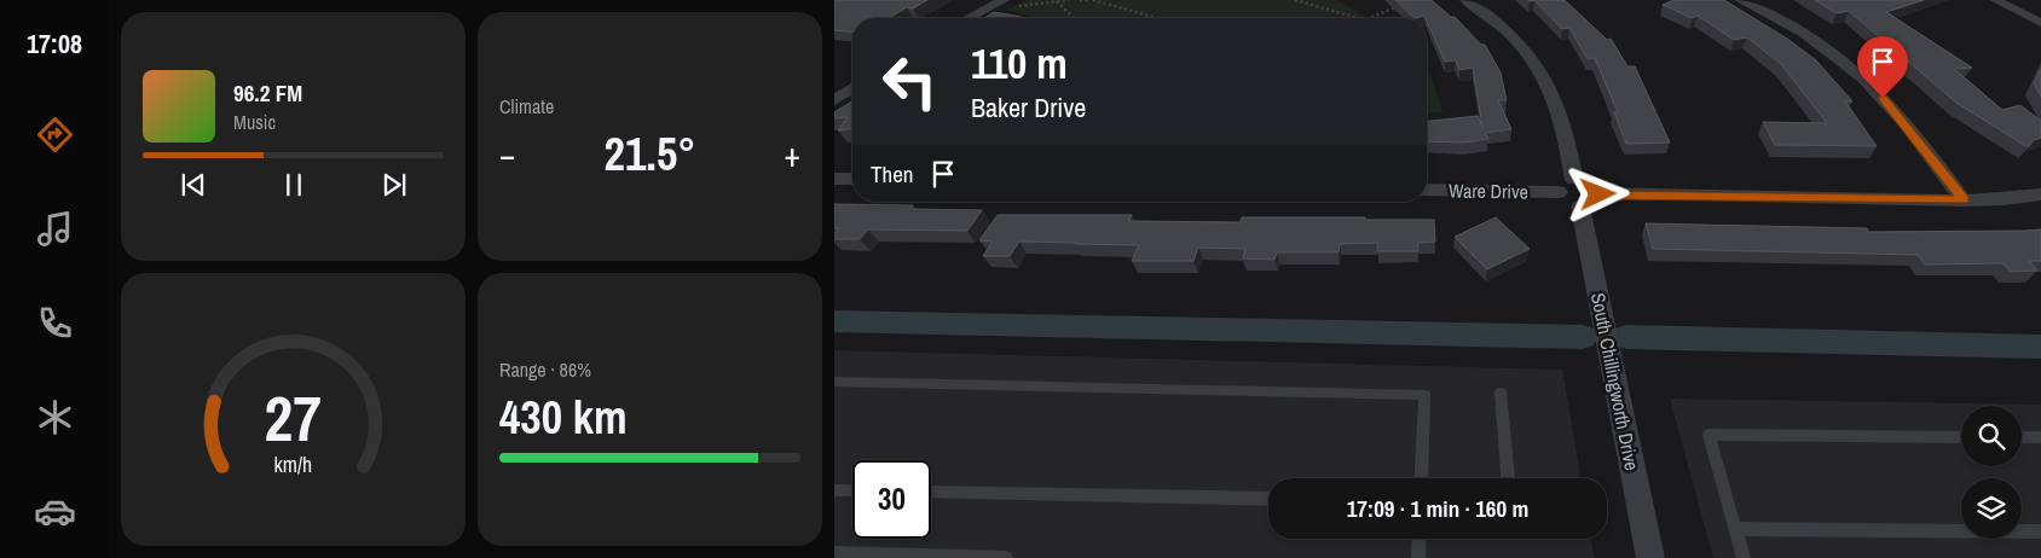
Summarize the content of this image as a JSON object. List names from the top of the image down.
{
  "streets": {
    "street": ["Ware Drive", "South Chillingworth Drive"]
  },
  "page": {
    "tabs": "17:08",
    "tile": [
      "Climate",
      ["Range · 86%", "430 km"]
    ],
    "turn": ["110 m", "Baker Drive"],
    "song": ["96.2 FM", "Music"],
    "heat": ["−", "21.5°", "+"],
    "then": "Then",
    "limit": "30",
    "trip": "17:09 · 1 min · 160 m",
    "gauge": ["27", "km/h"]
  }
}
